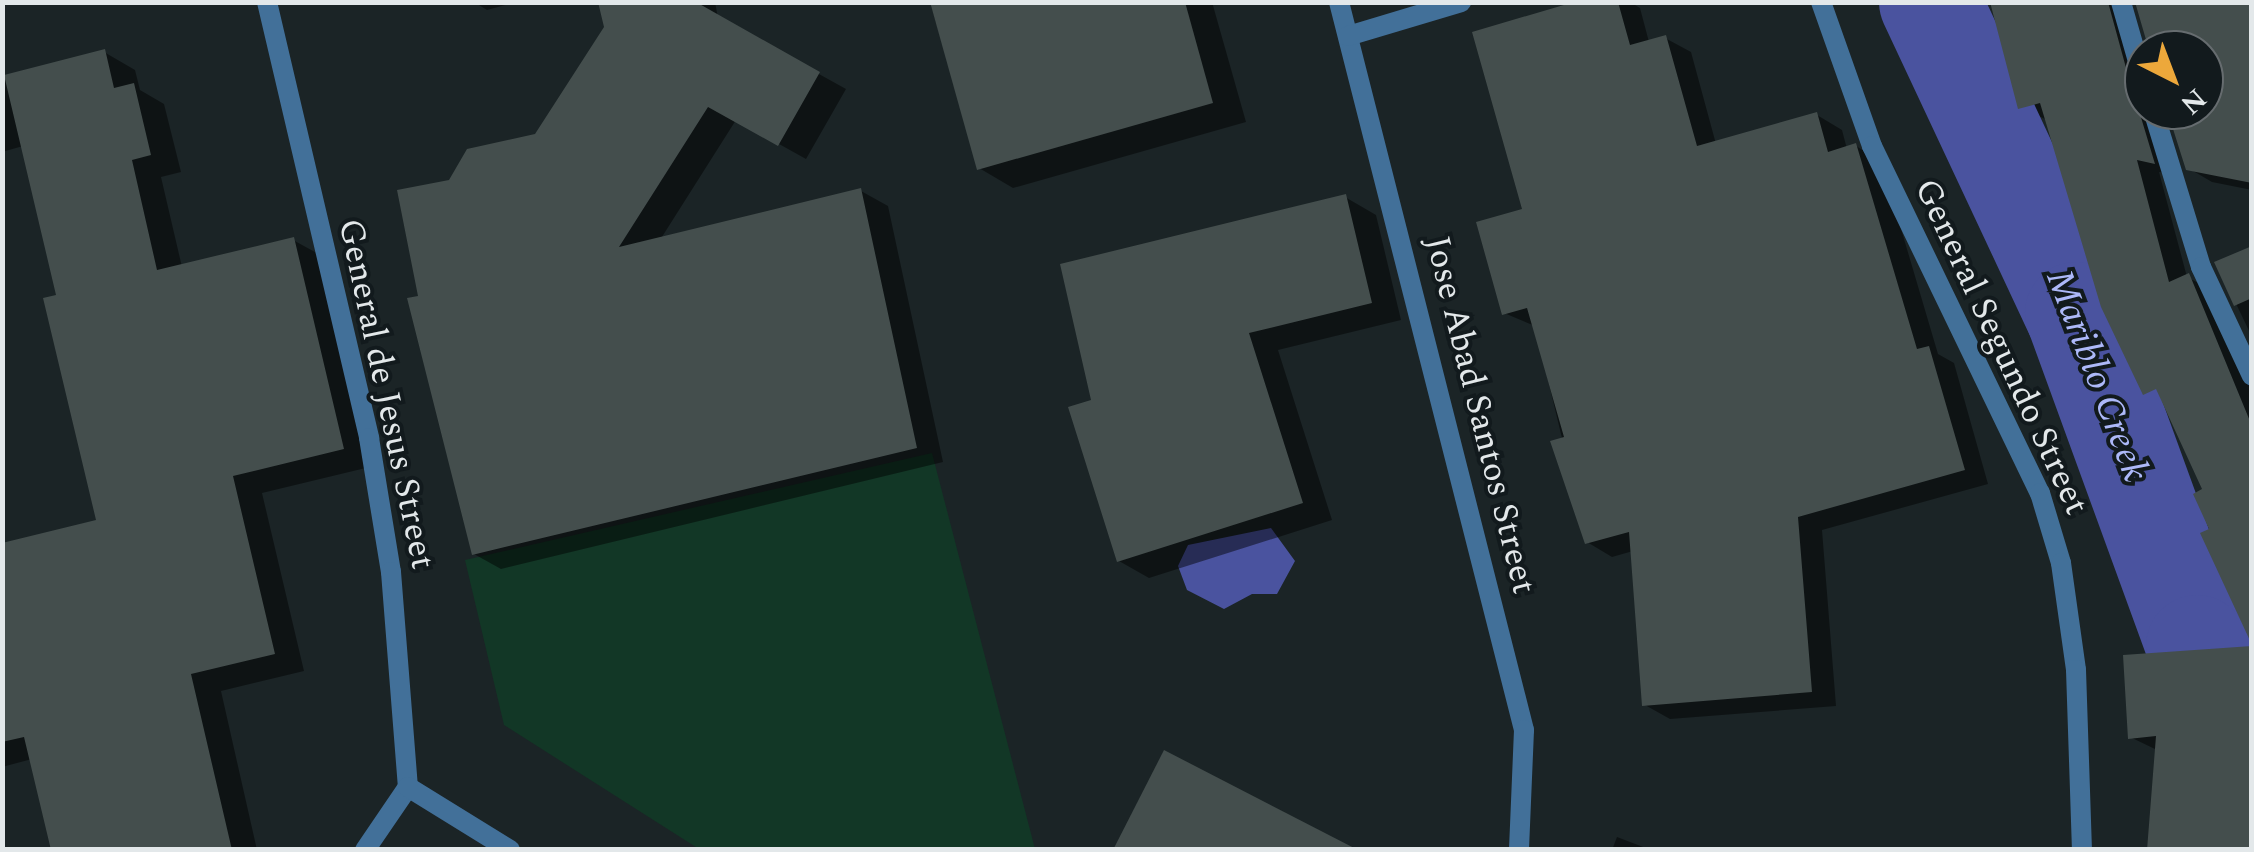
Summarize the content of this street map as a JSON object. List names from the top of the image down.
{
  "streets": {
    "street": ["General Segundo Street", "General de Jesus Street", "Jose Abad Santos Street"]
  },
  "water": ["Mariblo Creek"],
  "north": "bottom right"
}
